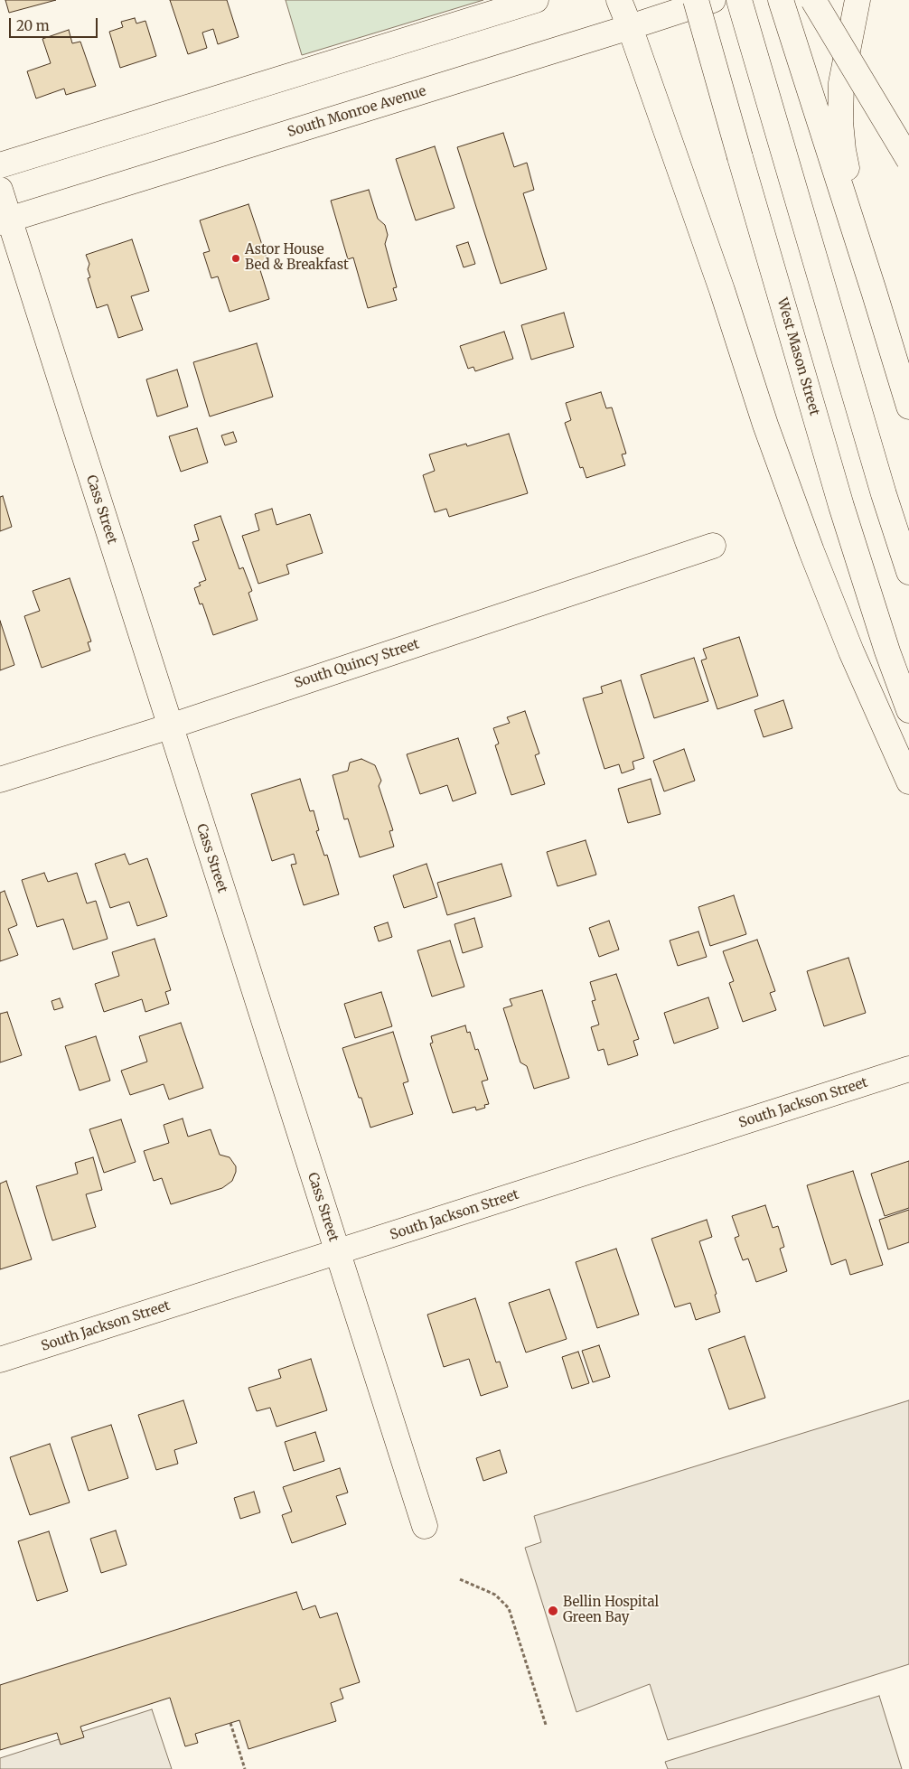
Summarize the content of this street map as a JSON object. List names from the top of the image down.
{
  "streets": {
    "main road": [
      "South Monroe Avenue",
      "West Mason Street",
      "Cass Street",
      "South Quincy Street",
      "South Jackson Street"
    ]
  },
  "crossings": [
    ["South Monroe Avenue", "Cass Street"],
    ["Cass Street", "South Quincy Street"],
    ["Cass Street", "South Jackson Street"]
  ],
  "places": ["Astor House Bed & Breakfast", "Bellin Hospital Green Bay"],
  "scale_bar": "20 m"
}
